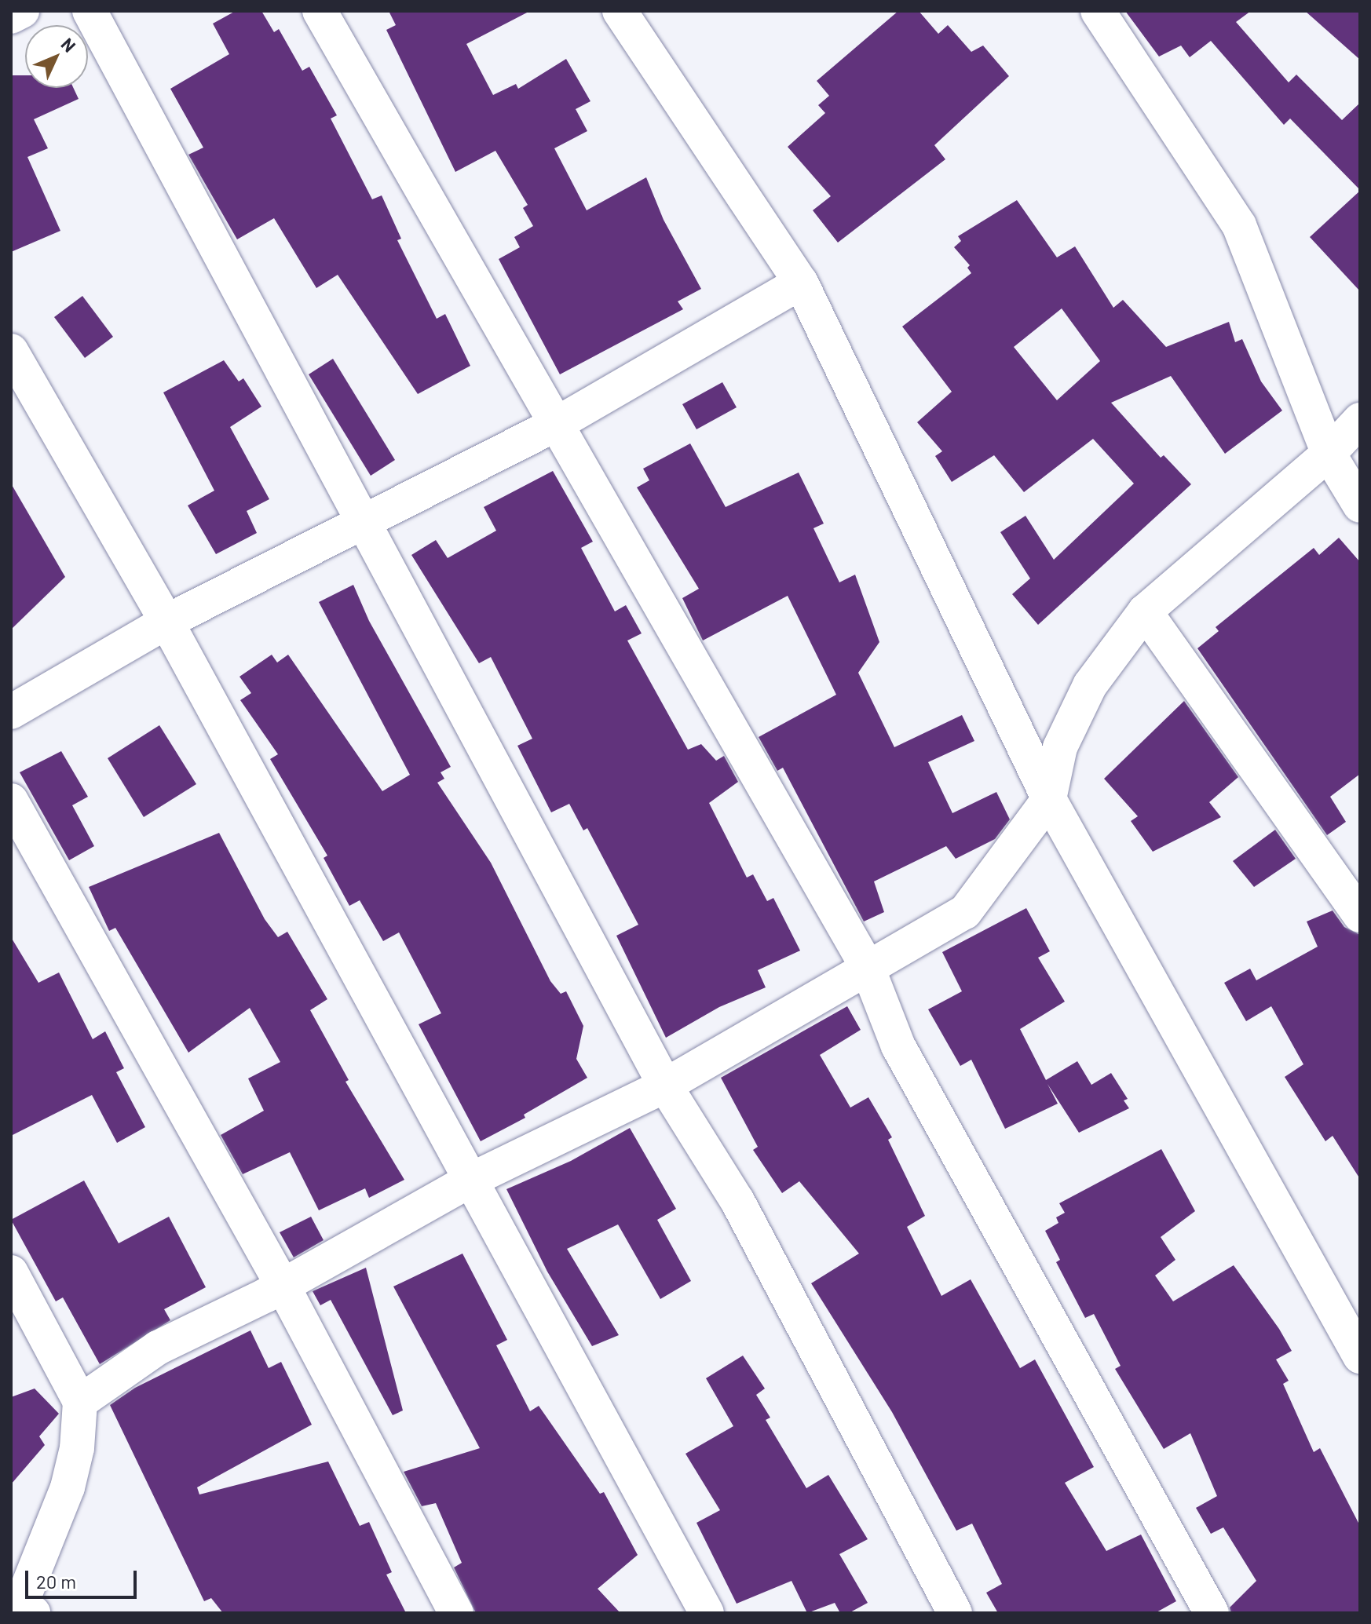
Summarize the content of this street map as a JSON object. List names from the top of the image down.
{
  "scale_bar": "20 m",
  "north": "top right"
}
